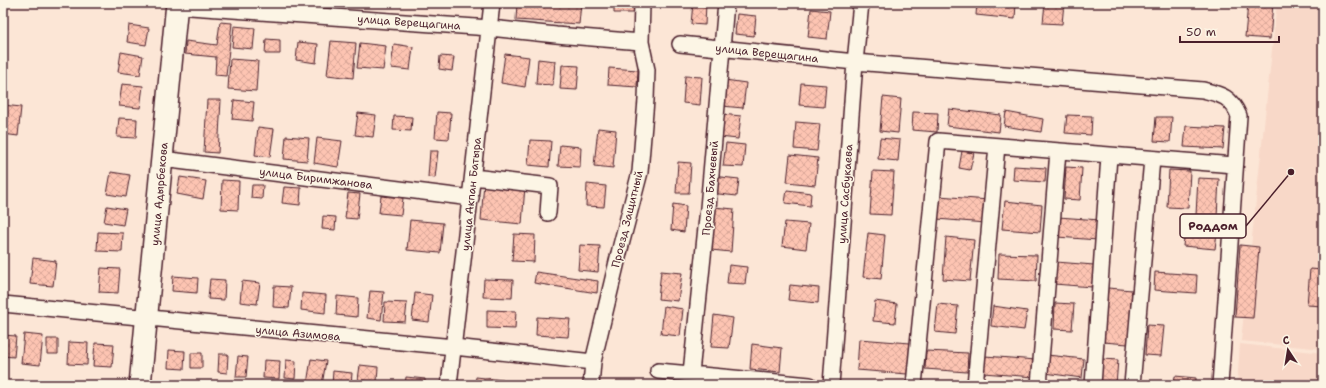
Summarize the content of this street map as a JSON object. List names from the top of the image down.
{
  "streets": {
    "main road": ["улица Адырбекова"],
    "street": [
      "улица Верещагина",
      "улица Биримжанова",
      "Проезд Бахчевый",
      "улица Акпан Батыра",
      "улица Сасбукаева",
      "Проезд Защитный",
      "улица Азимова"
    ]
  },
  "crossings": [
    ["улица Верещагина", "Проезд Бахчевый"],
    ["улица Верещагина", "улица Адырбекова"],
    ["улица Верещагина", "улица Акпан Батыра"],
    ["улица Верещагина", "улица Сасбукаева"],
    ["улица Верещагина", "Проезд Защитный"],
    ["улица Биримжанова", "улица Адырбекова"],
    ["улица Биримжанова", "улица Акпан Батыра"],
    ["улица Адырбекова", "улица Азимова"],
    ["улица Акпан Батыра", "улица Азимова"],
    ["Проезд Защитный", "улица Азимова"]
  ],
  "places": ["Роддом"],
  "scale_bar": "50 m",
  "north": "top"
}
